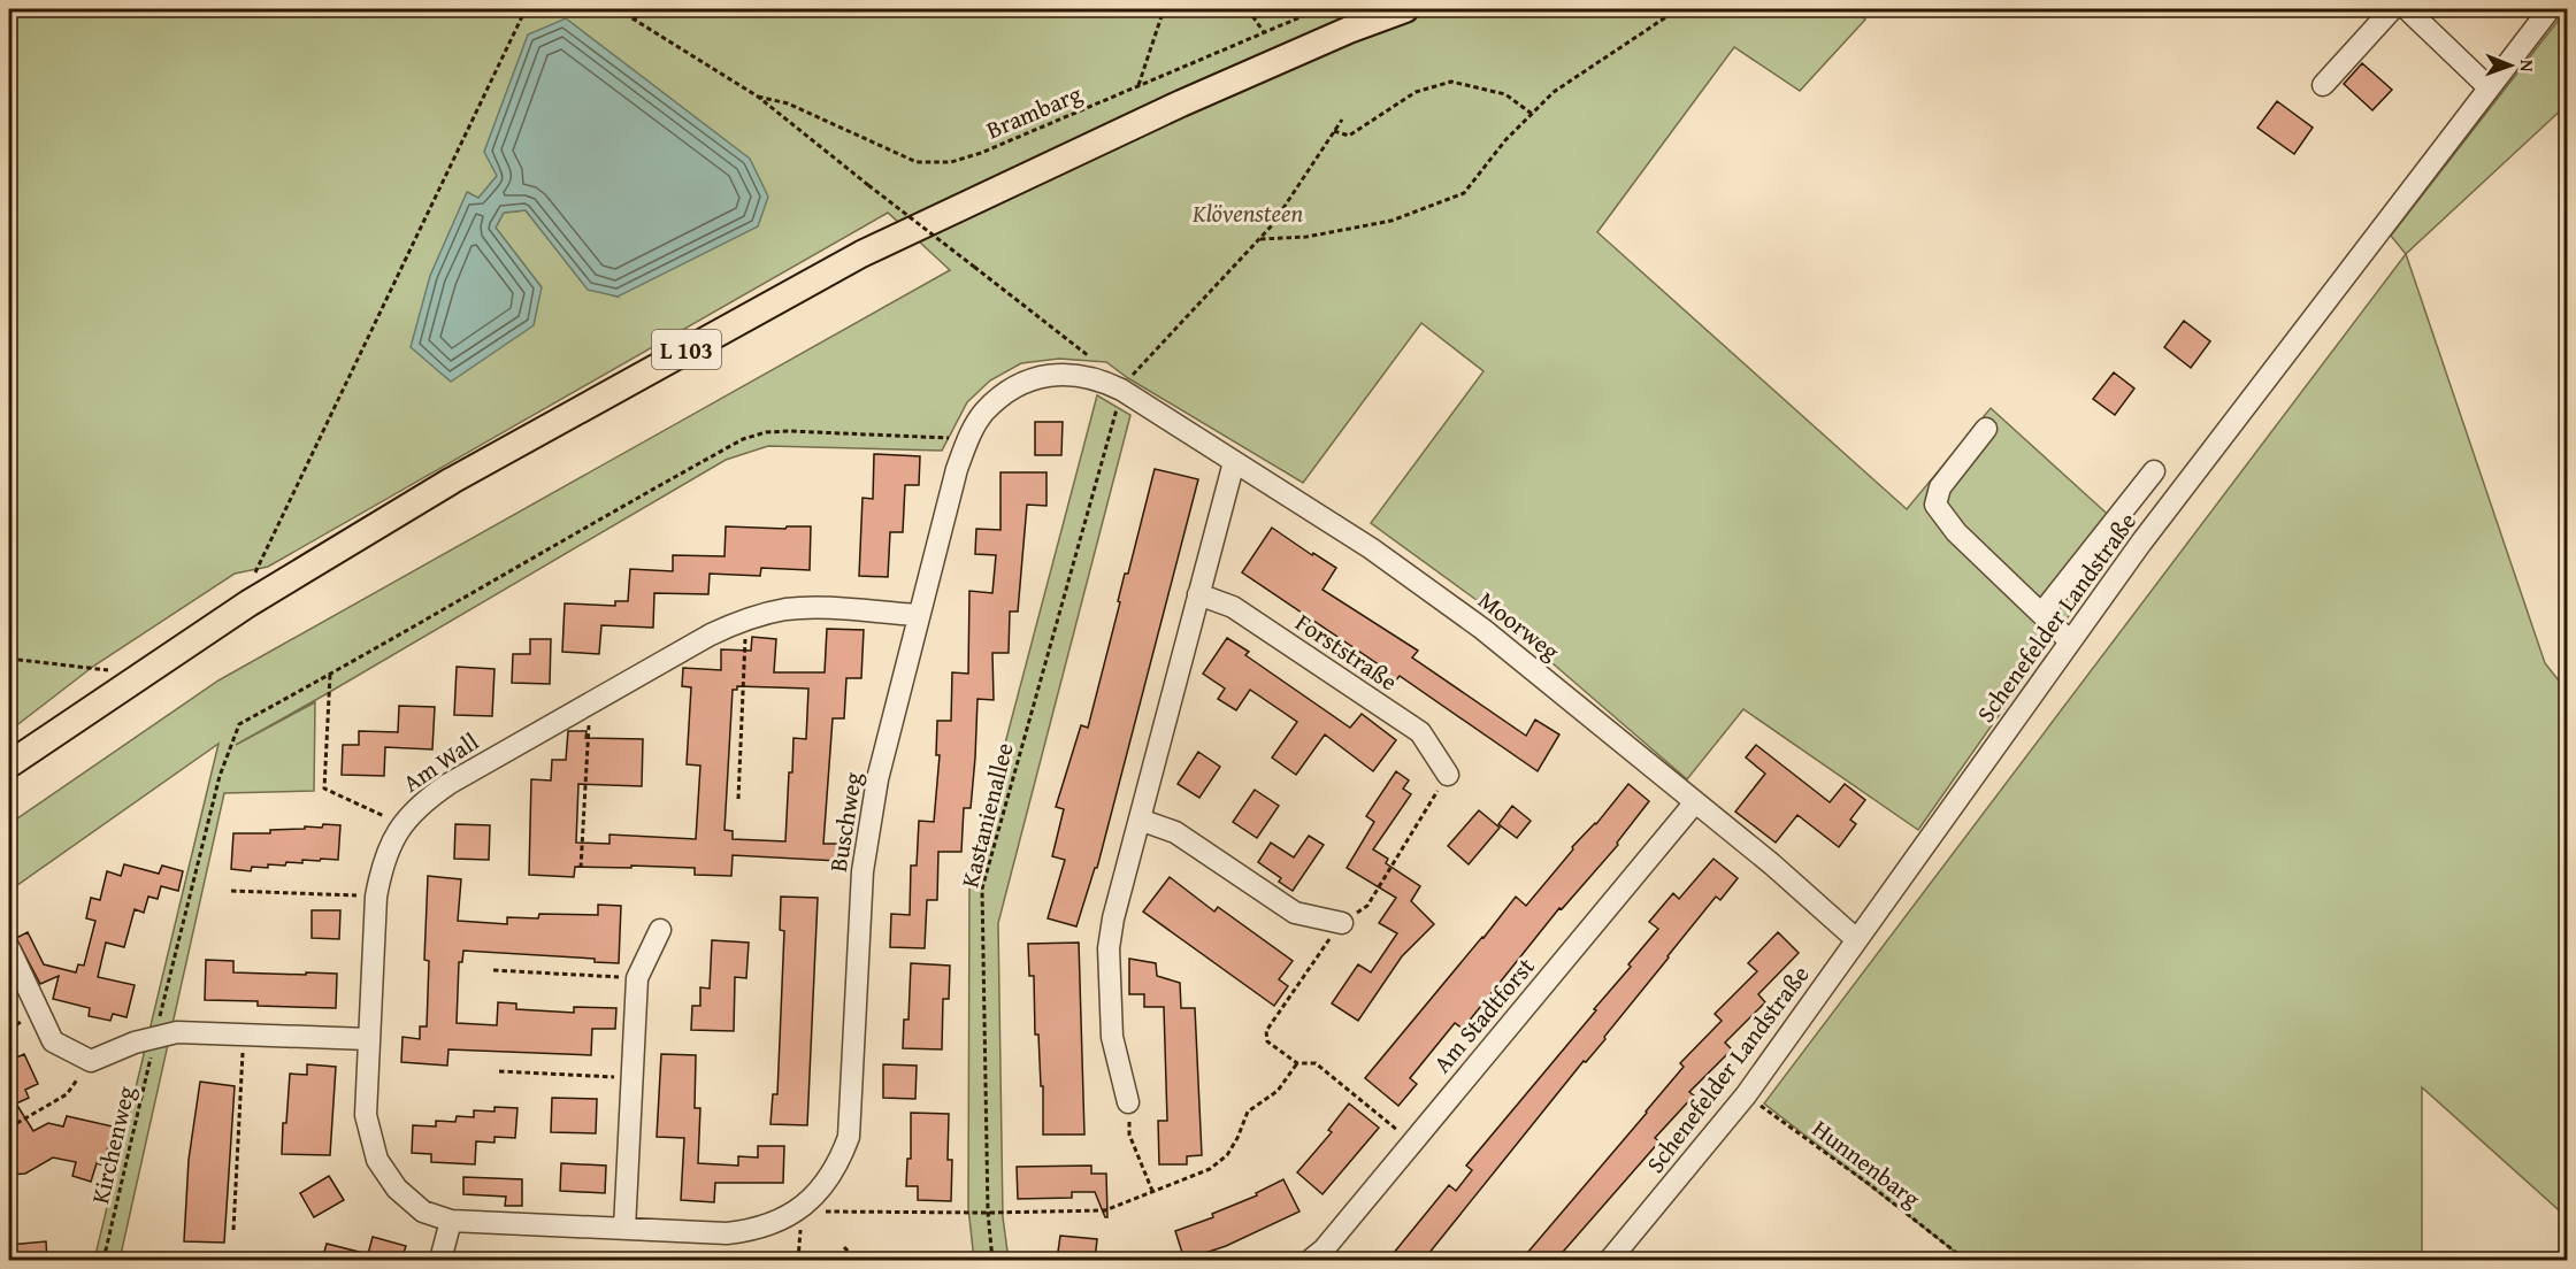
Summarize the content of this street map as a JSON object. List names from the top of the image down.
{
  "streets": {
    "main road": ["L 103"],
    "street": [
      "Schenefelder Landstraße",
      "Moorweg",
      "Forststraße",
      "Am Wall",
      "Buschweg",
      "Am Stadtforst"
    ],
    "path": [
      "Brambarg",
      "Kastanienallee",
      "Kirchenweg",
      "Hunnenbarg"
    ]
  },
  "crossings": [
    ["Schenefelder Landstraße", "Moorweg"],
    ["Schenefelder Landstraße", "Hunnenbarg"],
    ["Moorweg", "Kastanienallee"],
    ["Moorweg", "Buschweg"],
    ["Moorweg", "Am Stadtforst"],
    ["Am Wall", "Buschweg"],
    ["Kastanienallee", "Buschweg"],
    ["Buschweg", "Kirchenweg"]
  ],
  "parks": ["Klövensteen"],
  "north": "right"
}
